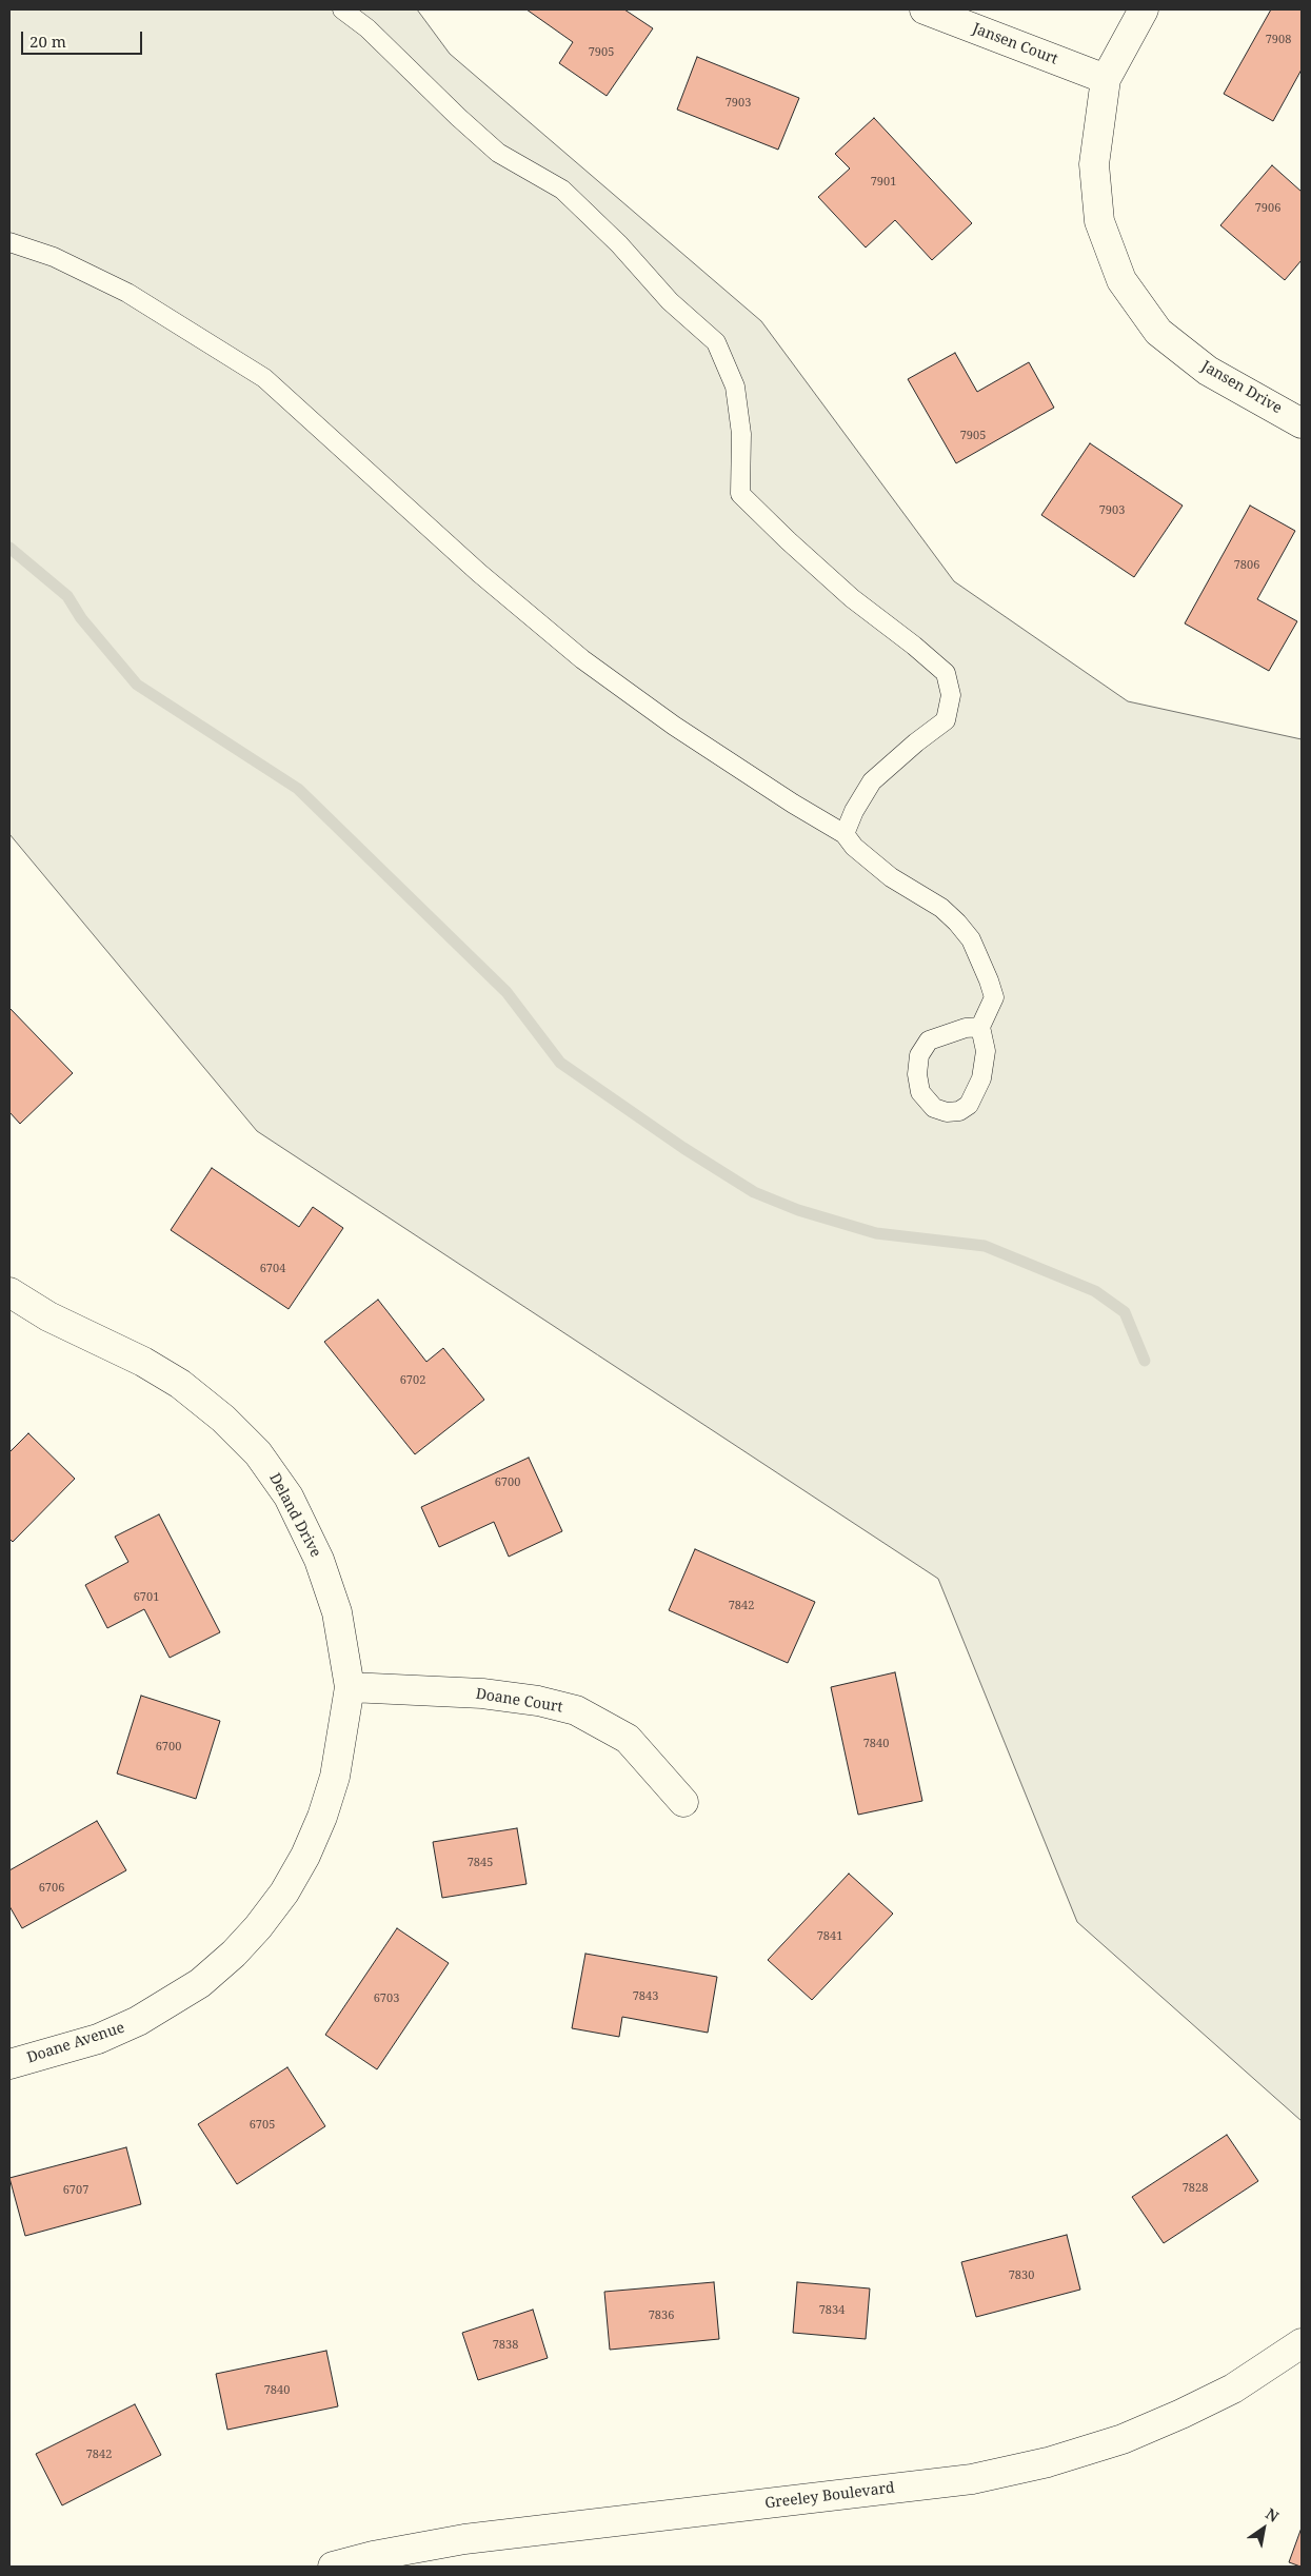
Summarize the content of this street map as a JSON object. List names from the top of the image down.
{
  "streets": {
    "street": [
      "Jansen Court",
      "Jansen Drive",
      "Deland Drive",
      "Doane Court",
      "Doane Avenue",
      "Greeley Boulevard"
    ]
  },
  "crossings": [
    ["Jansen Court", "Jansen Drive"],
    ["Deland Drive", "Doane Court"],
    ["Deland Drive", "Doane Avenue"],
    ["Doane Court", "Doane Avenue"]
  ],
  "house_numbers": [
    "7908",
    "7905",
    "7903",
    "7901",
    "7906",
    "7905",
    "7903",
    "7806",
    "6704",
    "6702",
    "6700",
    "6701",
    "7842",
    "7840",
    "6700",
    "7845",
    "6706",
    "7841",
    "7843",
    "6703",
    "6705",
    "7828",
    "6707",
    "7830",
    "7834",
    "7836",
    "7838",
    "7840",
    "7842"
  ],
  "scale_bar": "20 m",
  "north": "top right"
}
